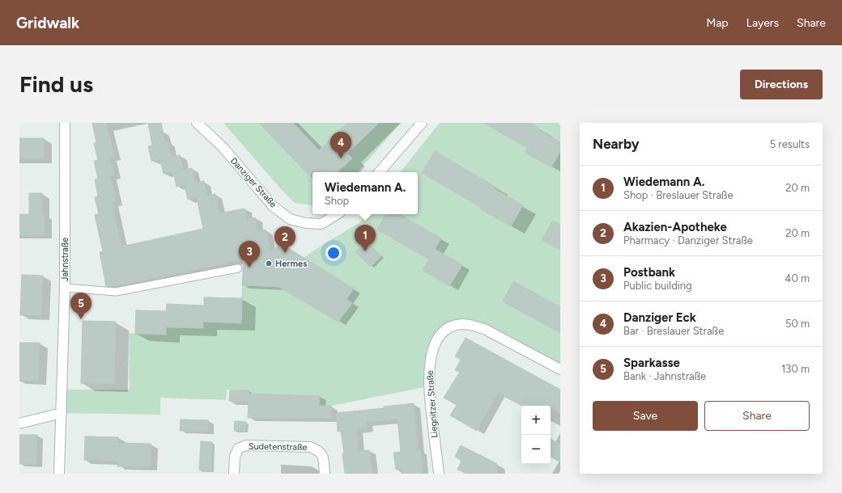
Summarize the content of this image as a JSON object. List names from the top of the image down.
{
  "streets": {
    "street": [
      "Danziger Straße",
      "Jahnstraße",
      "Liegnitzer Straße",
      "Sudetenstraße"
    ]
  },
  "places": ["Hermes"],
  "page": {
    "header": "Gridwalk",
    "nav": ["Map", "Layers", "Share"],
    "buttons": [
      "Directions",
      ["Save", "Share"]
    ],
    "title": "Find us",
    "heading": ["Nearby", "5 results"],
    "pins": [
      "4",
      "1",
      "2",
      "3",
      "5"
    ],
    "list": [
      {
        "mark": "1",
        "name": "Wiedemann A.",
        "note": "Shop · Breslauer Straße",
        "value": "20 m"
      },
      {
        "mark": "2",
        "name": "Akazien-Apotheke",
        "note": "Pharmacy · Danziger Straße",
        "value": "20 m"
      },
      {
        "mark": "3",
        "name": "Postbank",
        "note": "Public building",
        "value": "40 m"
      },
      {
        "mark": "4",
        "name": "Danziger Eck",
        "note": "Bar · Breslauer Straße",
        "value": "50 m"
      },
      {
        "mark": "5",
        "name": "Sparkasse",
        "note": "Bank · Jahnstraße",
        "value": "130 m"
      }
    ],
    "popup": ["Wiedemann A.", "Shop"],
    "map_buttons": ["+", "−"]
  }
}
